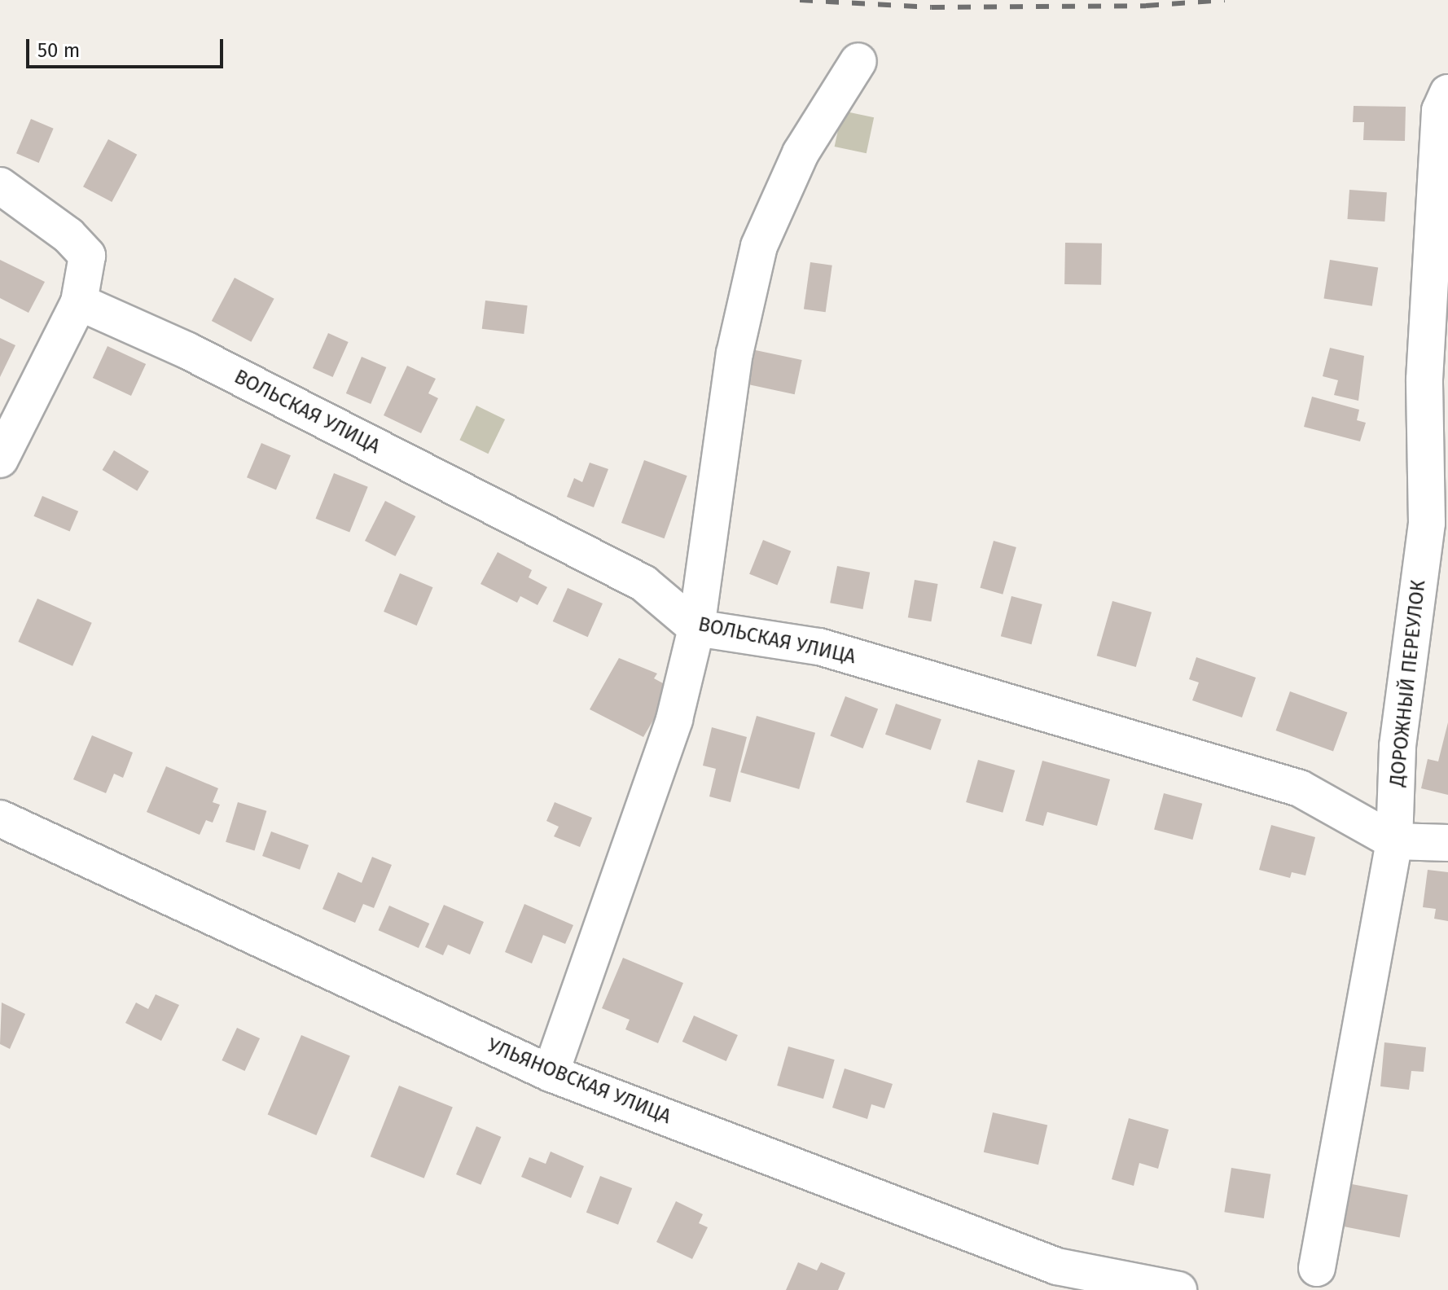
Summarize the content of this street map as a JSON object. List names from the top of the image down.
{
  "streets": {
    "street": ["ВОЛЬСКАЯ УЛИЦА", "ДОРОЖНЫЙ ПЕРЕУЛОК", "УЛЬЯНОВСКАЯ УЛИЦА"]
  },
  "crossings": [
    ["ВОЛЬСКАЯ УЛИЦА", "ДОРОЖНЫЙ ПЕРЕУЛОК"]
  ],
  "scale_bar": "50 m"
}
